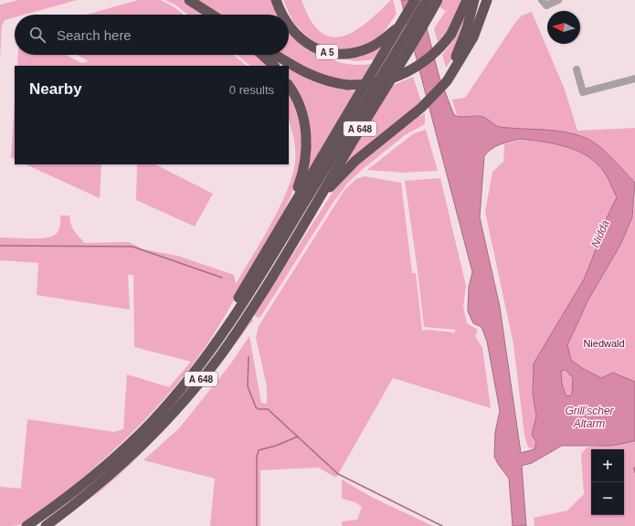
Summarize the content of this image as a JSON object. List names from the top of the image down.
{
  "streets": {
    "highway": ["A 5", "A 648"]
  },
  "crossings": [
    ["A 5", "A 648"]
  ],
  "water": ["Nidda", "Grill’scher Altarm"],
  "parks": ["Niedwald"],
  "north": "left",
  "page": {
    "search": "Search here",
    "heading": ["Nearby", "0 results"],
    "map_buttons": ["+", "−"]
  }
}
